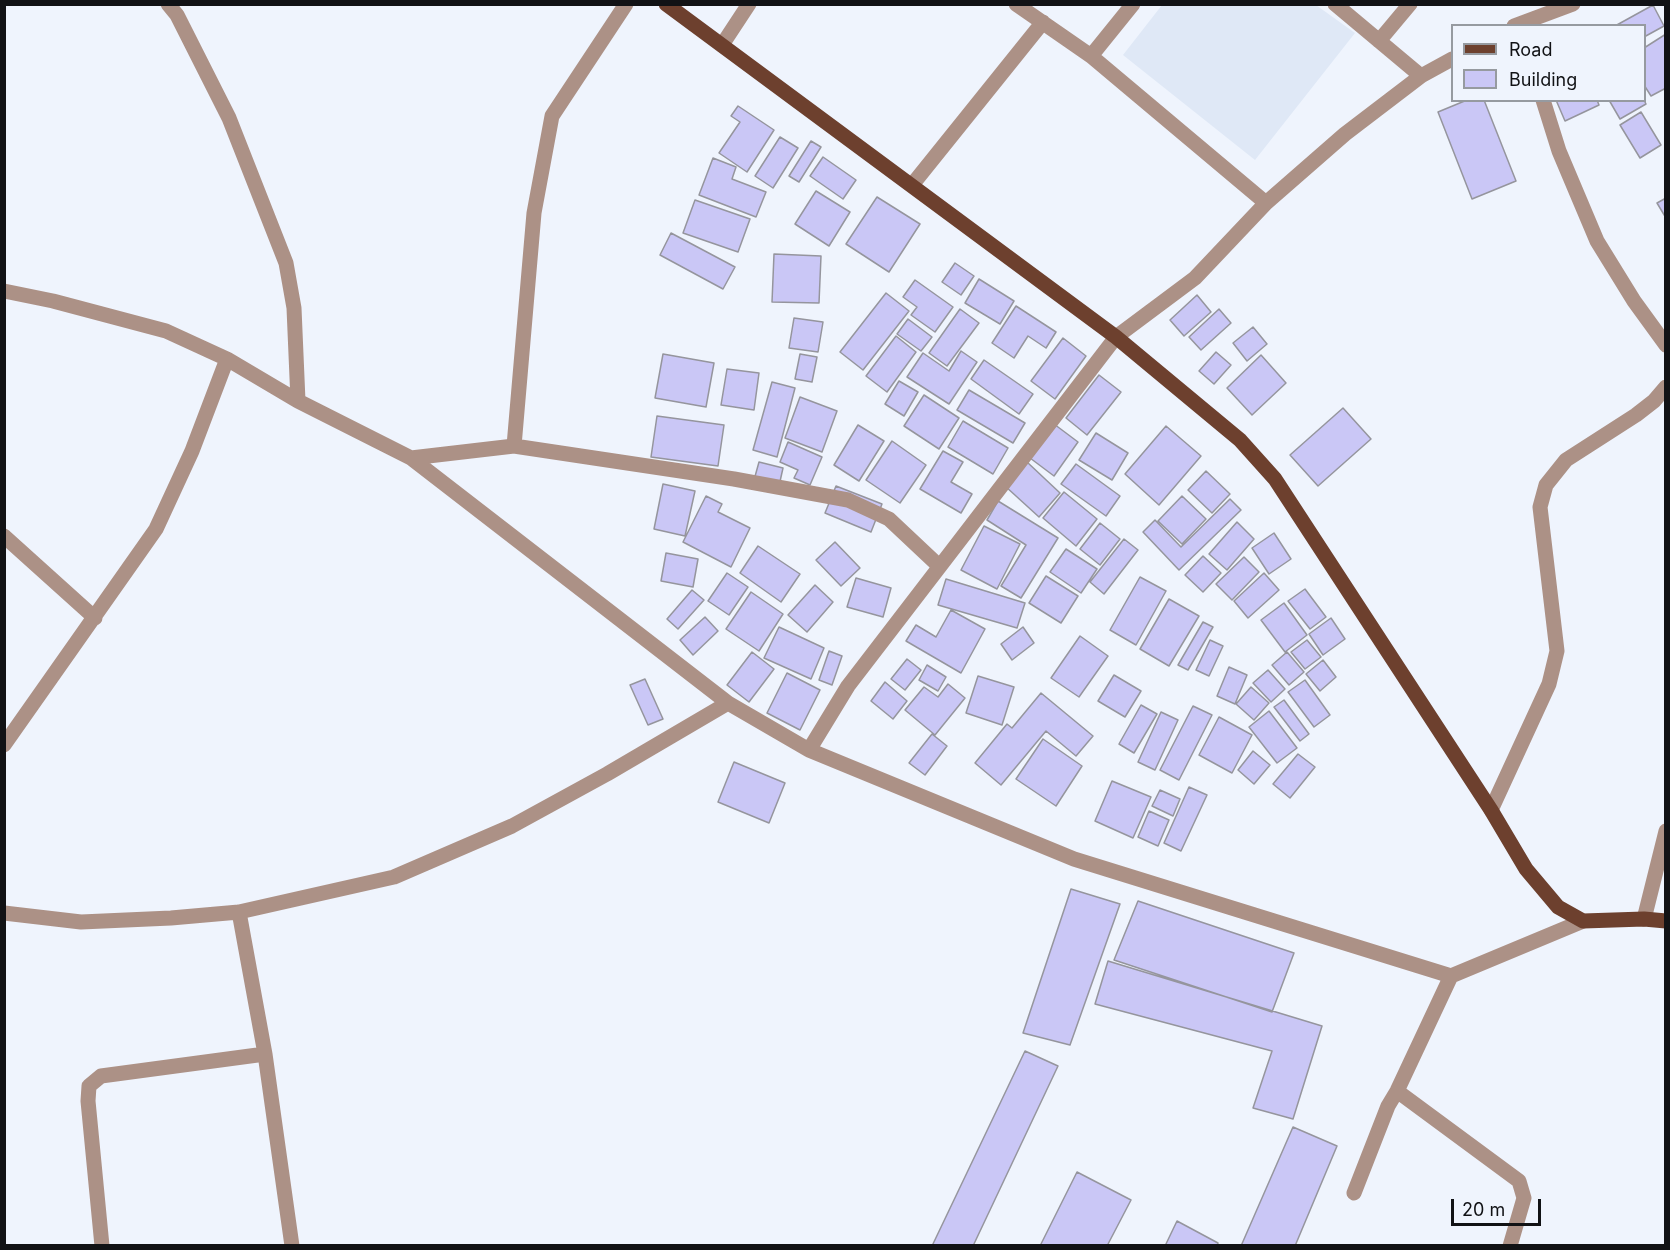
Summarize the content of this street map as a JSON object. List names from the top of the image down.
{
  "legend": ["Road", "Building"],
  "scale_bar": "20 m"
}
